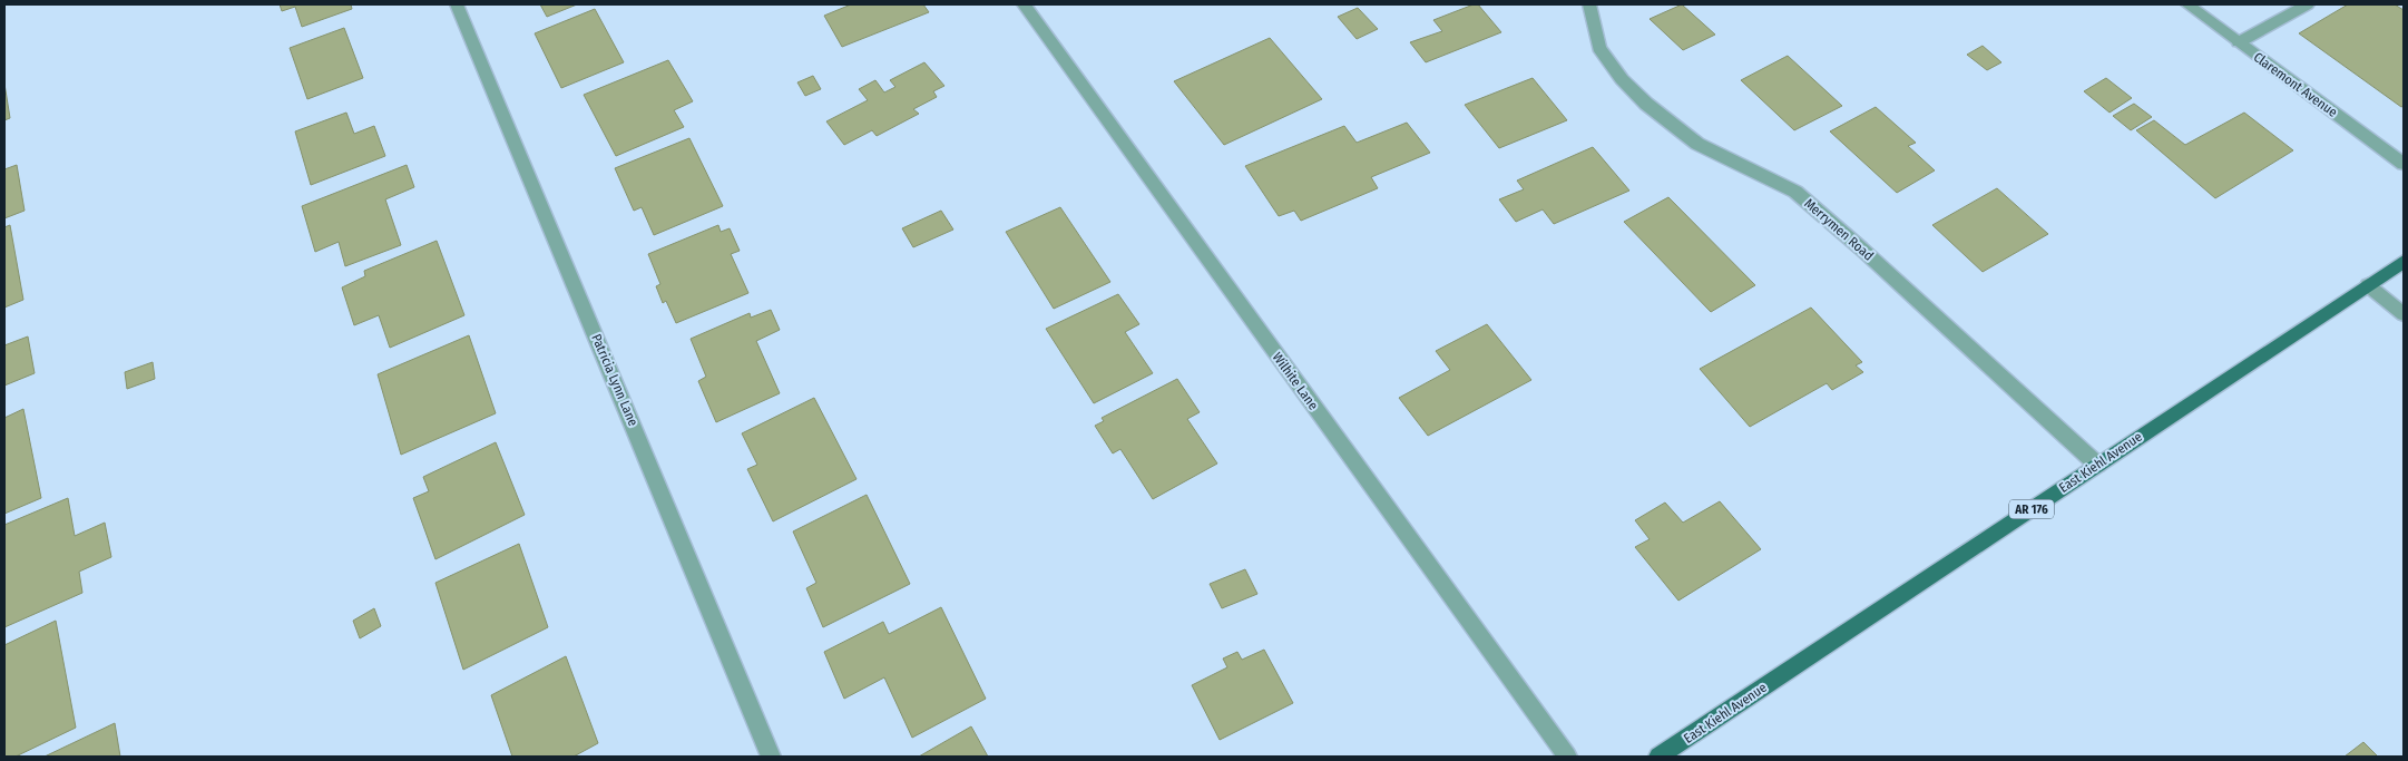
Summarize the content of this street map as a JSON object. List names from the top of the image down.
{
  "streets": {
    "main road": ["East Kiehl Avenue", "AR 176"],
    "street": [
      "Claremont Avenue",
      "Merrymen Road",
      "Patricia Lynn Lane",
      "Wilhite Lane"
    ]
  },
  "crossings": [
    ["Merrymen Road", "East Kiehl Avenue"]
  ]
}
